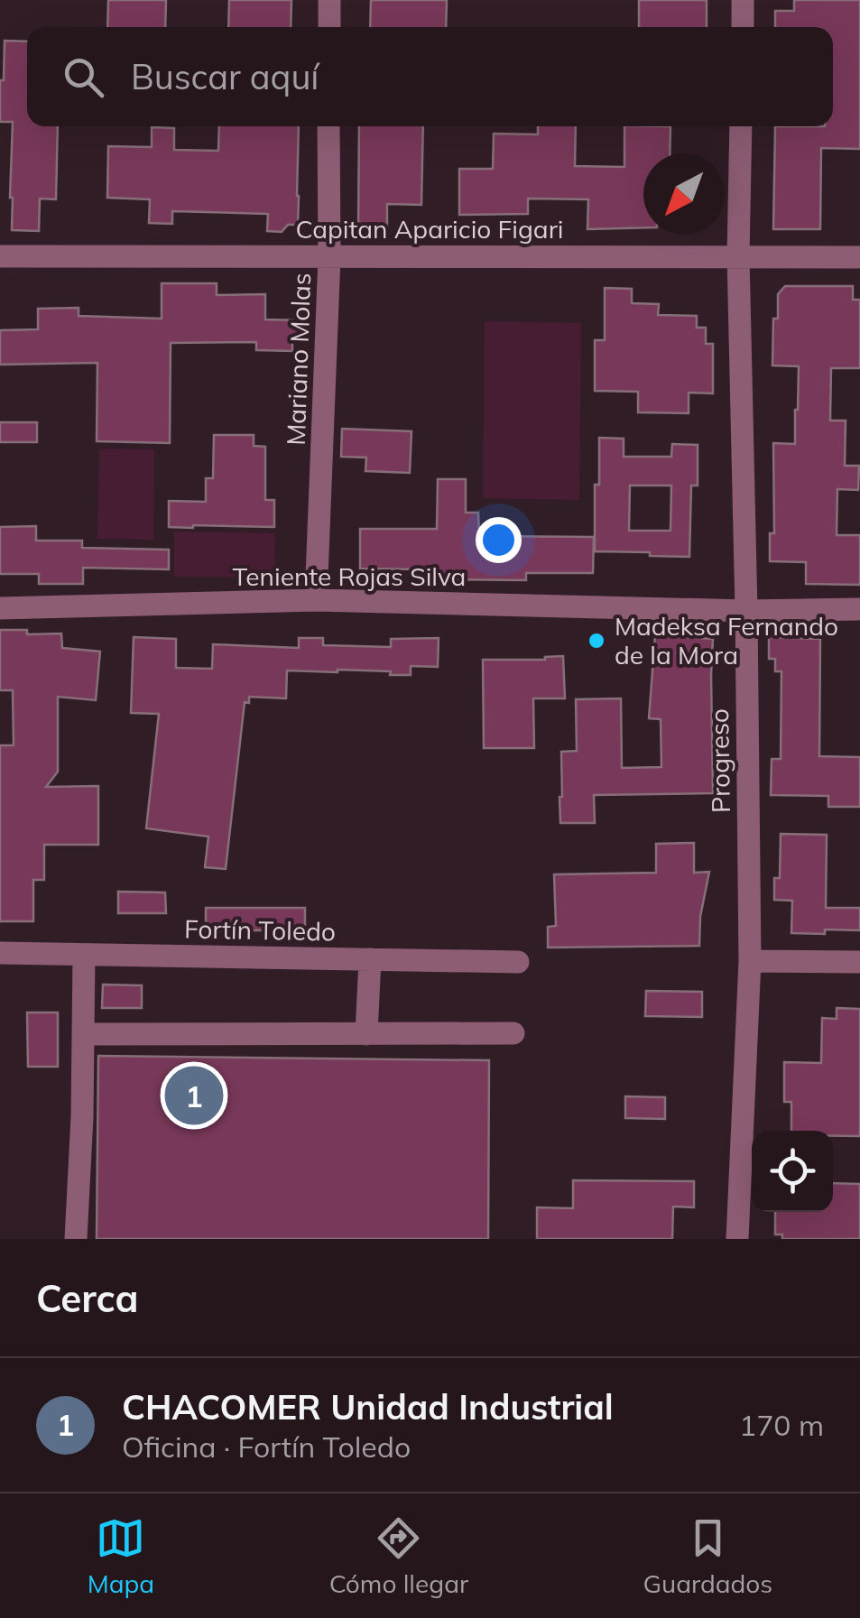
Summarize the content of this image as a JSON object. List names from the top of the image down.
{
  "streets": {
    "street": [
      "Capitan Aparicio Figari",
      "Mariano Molas",
      "Teniente Rojas Silva",
      "Progreso",
      "Fortín Toledo"
    ]
  },
  "crossings": [
    ["Capitan Aparicio Figari", "Mariano Molas"],
    ["Capitan Aparicio Figari", "Progreso"],
    ["Mariano Molas", "Teniente Rojas Silva"],
    ["Teniente Rojas Silva", "Progreso"]
  ],
  "places": ["Madeksa Fernando de la Mora"],
  "north": "bottom left",
  "page": {
    "search": "Buscar aquí",
    "pins": "1",
    "heading": "Cerca",
    "list": [
      {
        "mark": "1",
        "name": "CHACOMER Unidad Industrial",
        "note": "Oficina · Fortín Toledo",
        "value": "170 m"
      }
    ],
    "nav": ["Mapa", "Cómo llegar", "Guardados"]
  }
}
